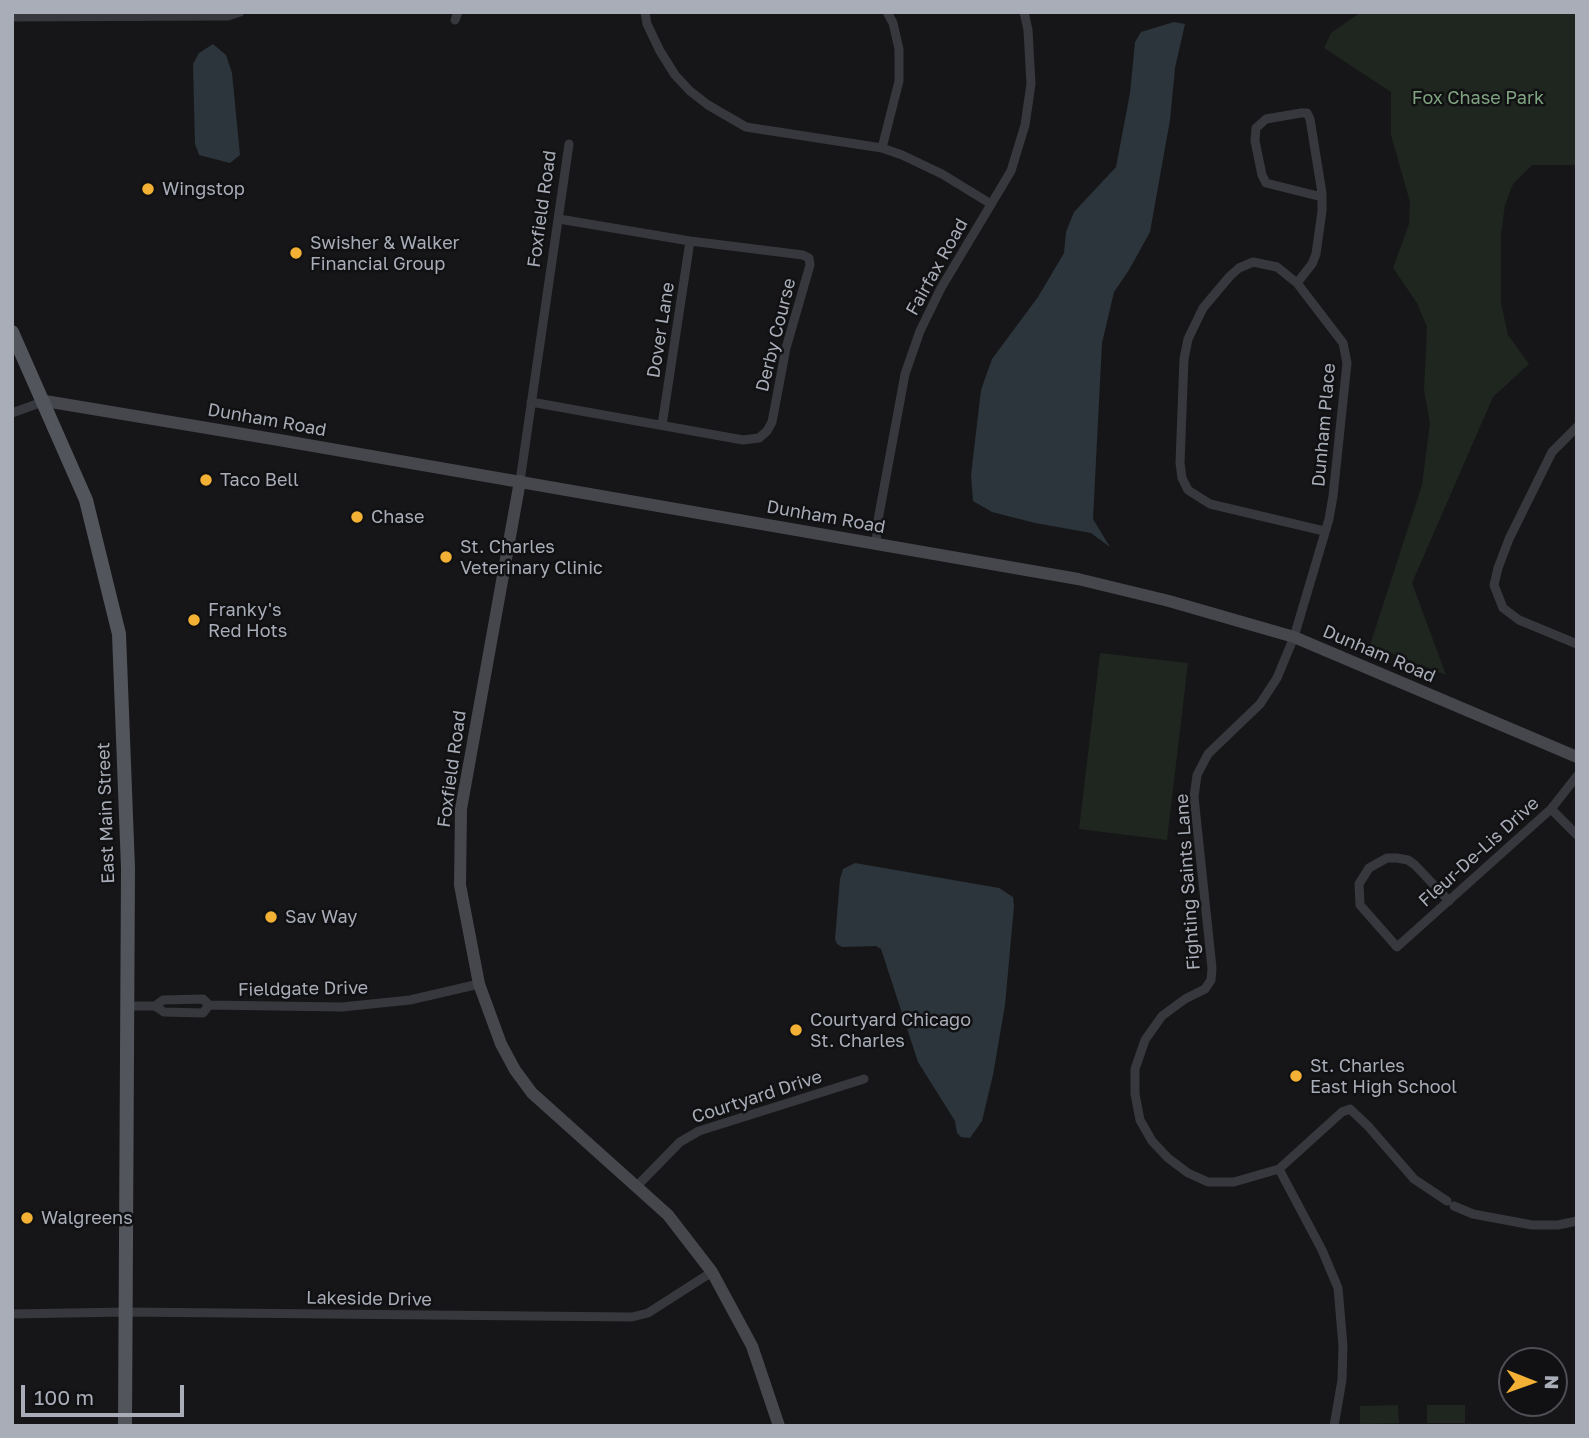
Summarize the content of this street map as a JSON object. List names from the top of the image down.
{
  "streets": {
    "main road": ["East Main Street"],
    "street": [
      "Foxfield Road",
      "Fairfax Road",
      "Dover Lane",
      "Derby Course",
      "Dunham Road",
      "Dunham Place",
      "Fleur-De-Lis Drive",
      "Fighting Saints Lane",
      "Fieldgate Drive",
      "Courtyard Drive",
      "Lakeside Drive"
    ]
  },
  "crossings": [
    ["Foxfield Road", "Derby Course"],
    ["Foxfield Road", "Dunham Road"],
    ["Foxfield Road", "Fieldgate Drive"],
    ["Foxfield Road", "Courtyard Drive"],
    ["Foxfield Road", "Lakeside Drive"],
    ["Fairfax Road", "Dunham Road"],
    ["Dover Lane", "Derby Course"],
    ["Dunham Road", "Dunham Place"],
    ["Dunham Road", "East Main Street"],
    ["Dunham Road", "Fighting Saints Lane"],
    ["Dunham Place", "Fighting Saints Lane"],
    ["East Main Street", "Fieldgate Drive"],
    ["East Main Street", "Lakeside Drive"]
  ],
  "parks": ["Fox Chase Park"],
  "places": [
    "Wingstop",
    "Swisher & Walker Financial Group",
    "Taco Bell",
    "Chase",
    "St. Charles Veterinary Clinic",
    "Franky's Red Hots",
    "Sav Way",
    "Courtyard Chicago St. Charles",
    "St. Charles East High School",
    "Walgreens"
  ],
  "scale_bar": "100 m",
  "north": "right"
}
